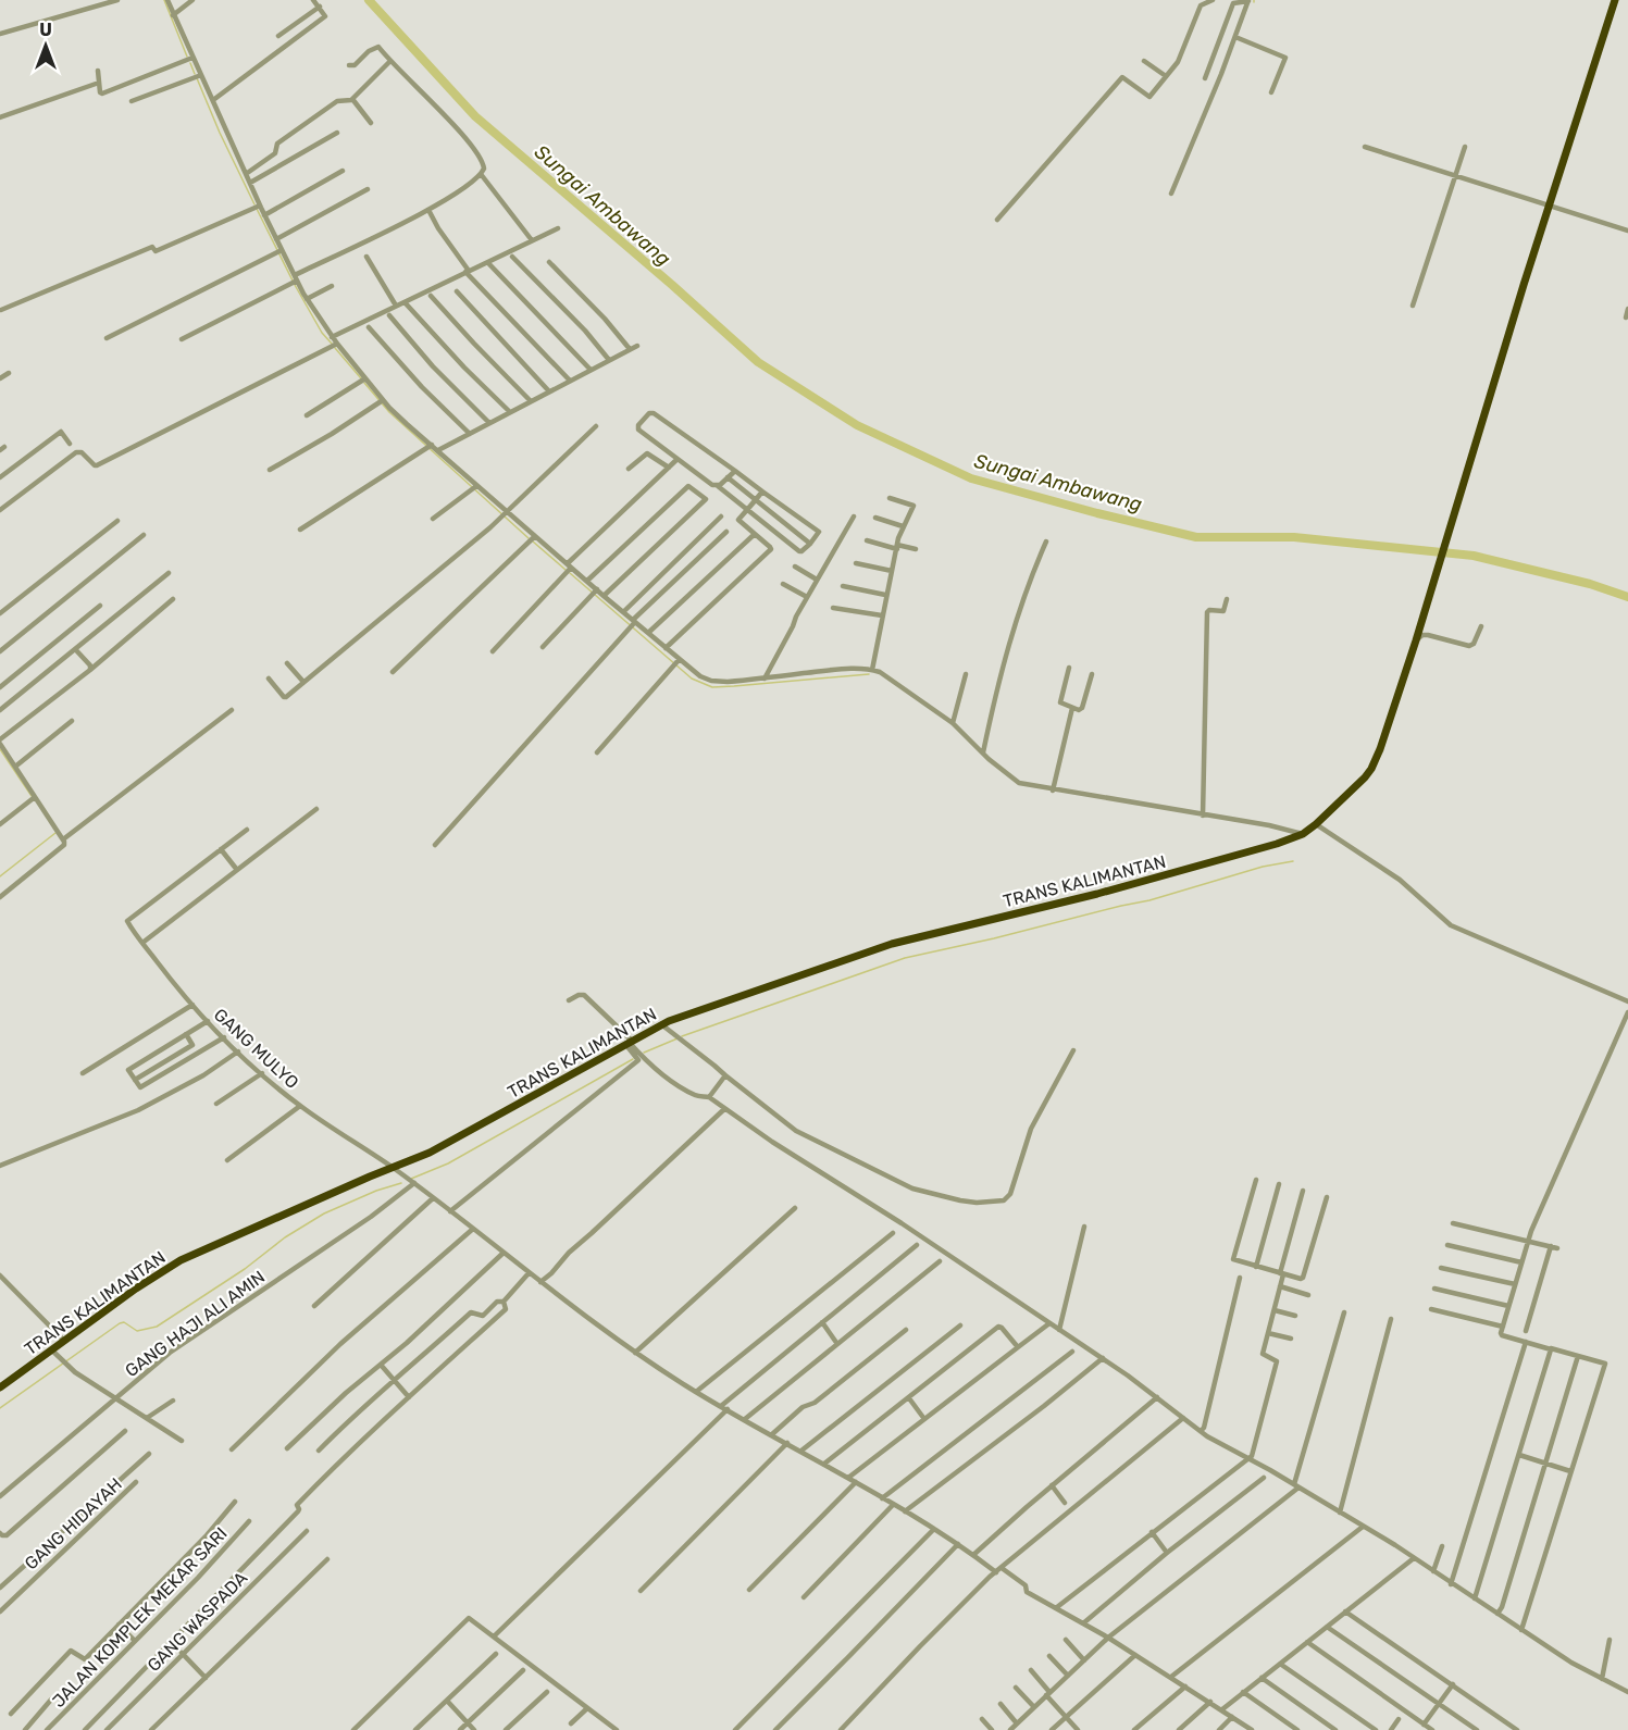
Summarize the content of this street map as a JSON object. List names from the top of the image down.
{
  "streets": {
    "highway": ["TRANS KALIMANTAN"],
    "street": [
      "GANG MULYO",
      "GANG HAJI ALI AMIN",
      "GANG HIDAYAH",
      "JALAN KOMPLEK MEKAR SARI",
      "GANG WASPADA"
    ]
  },
  "crossings": [
    ["TRANS KALIMANTAN", "GANG MULYO"],
    ["GANG MULYO", "GANG HAJI ALI AMIN"]
  ],
  "water": ["Sungai Ambawang"],
  "north": "top"
}
